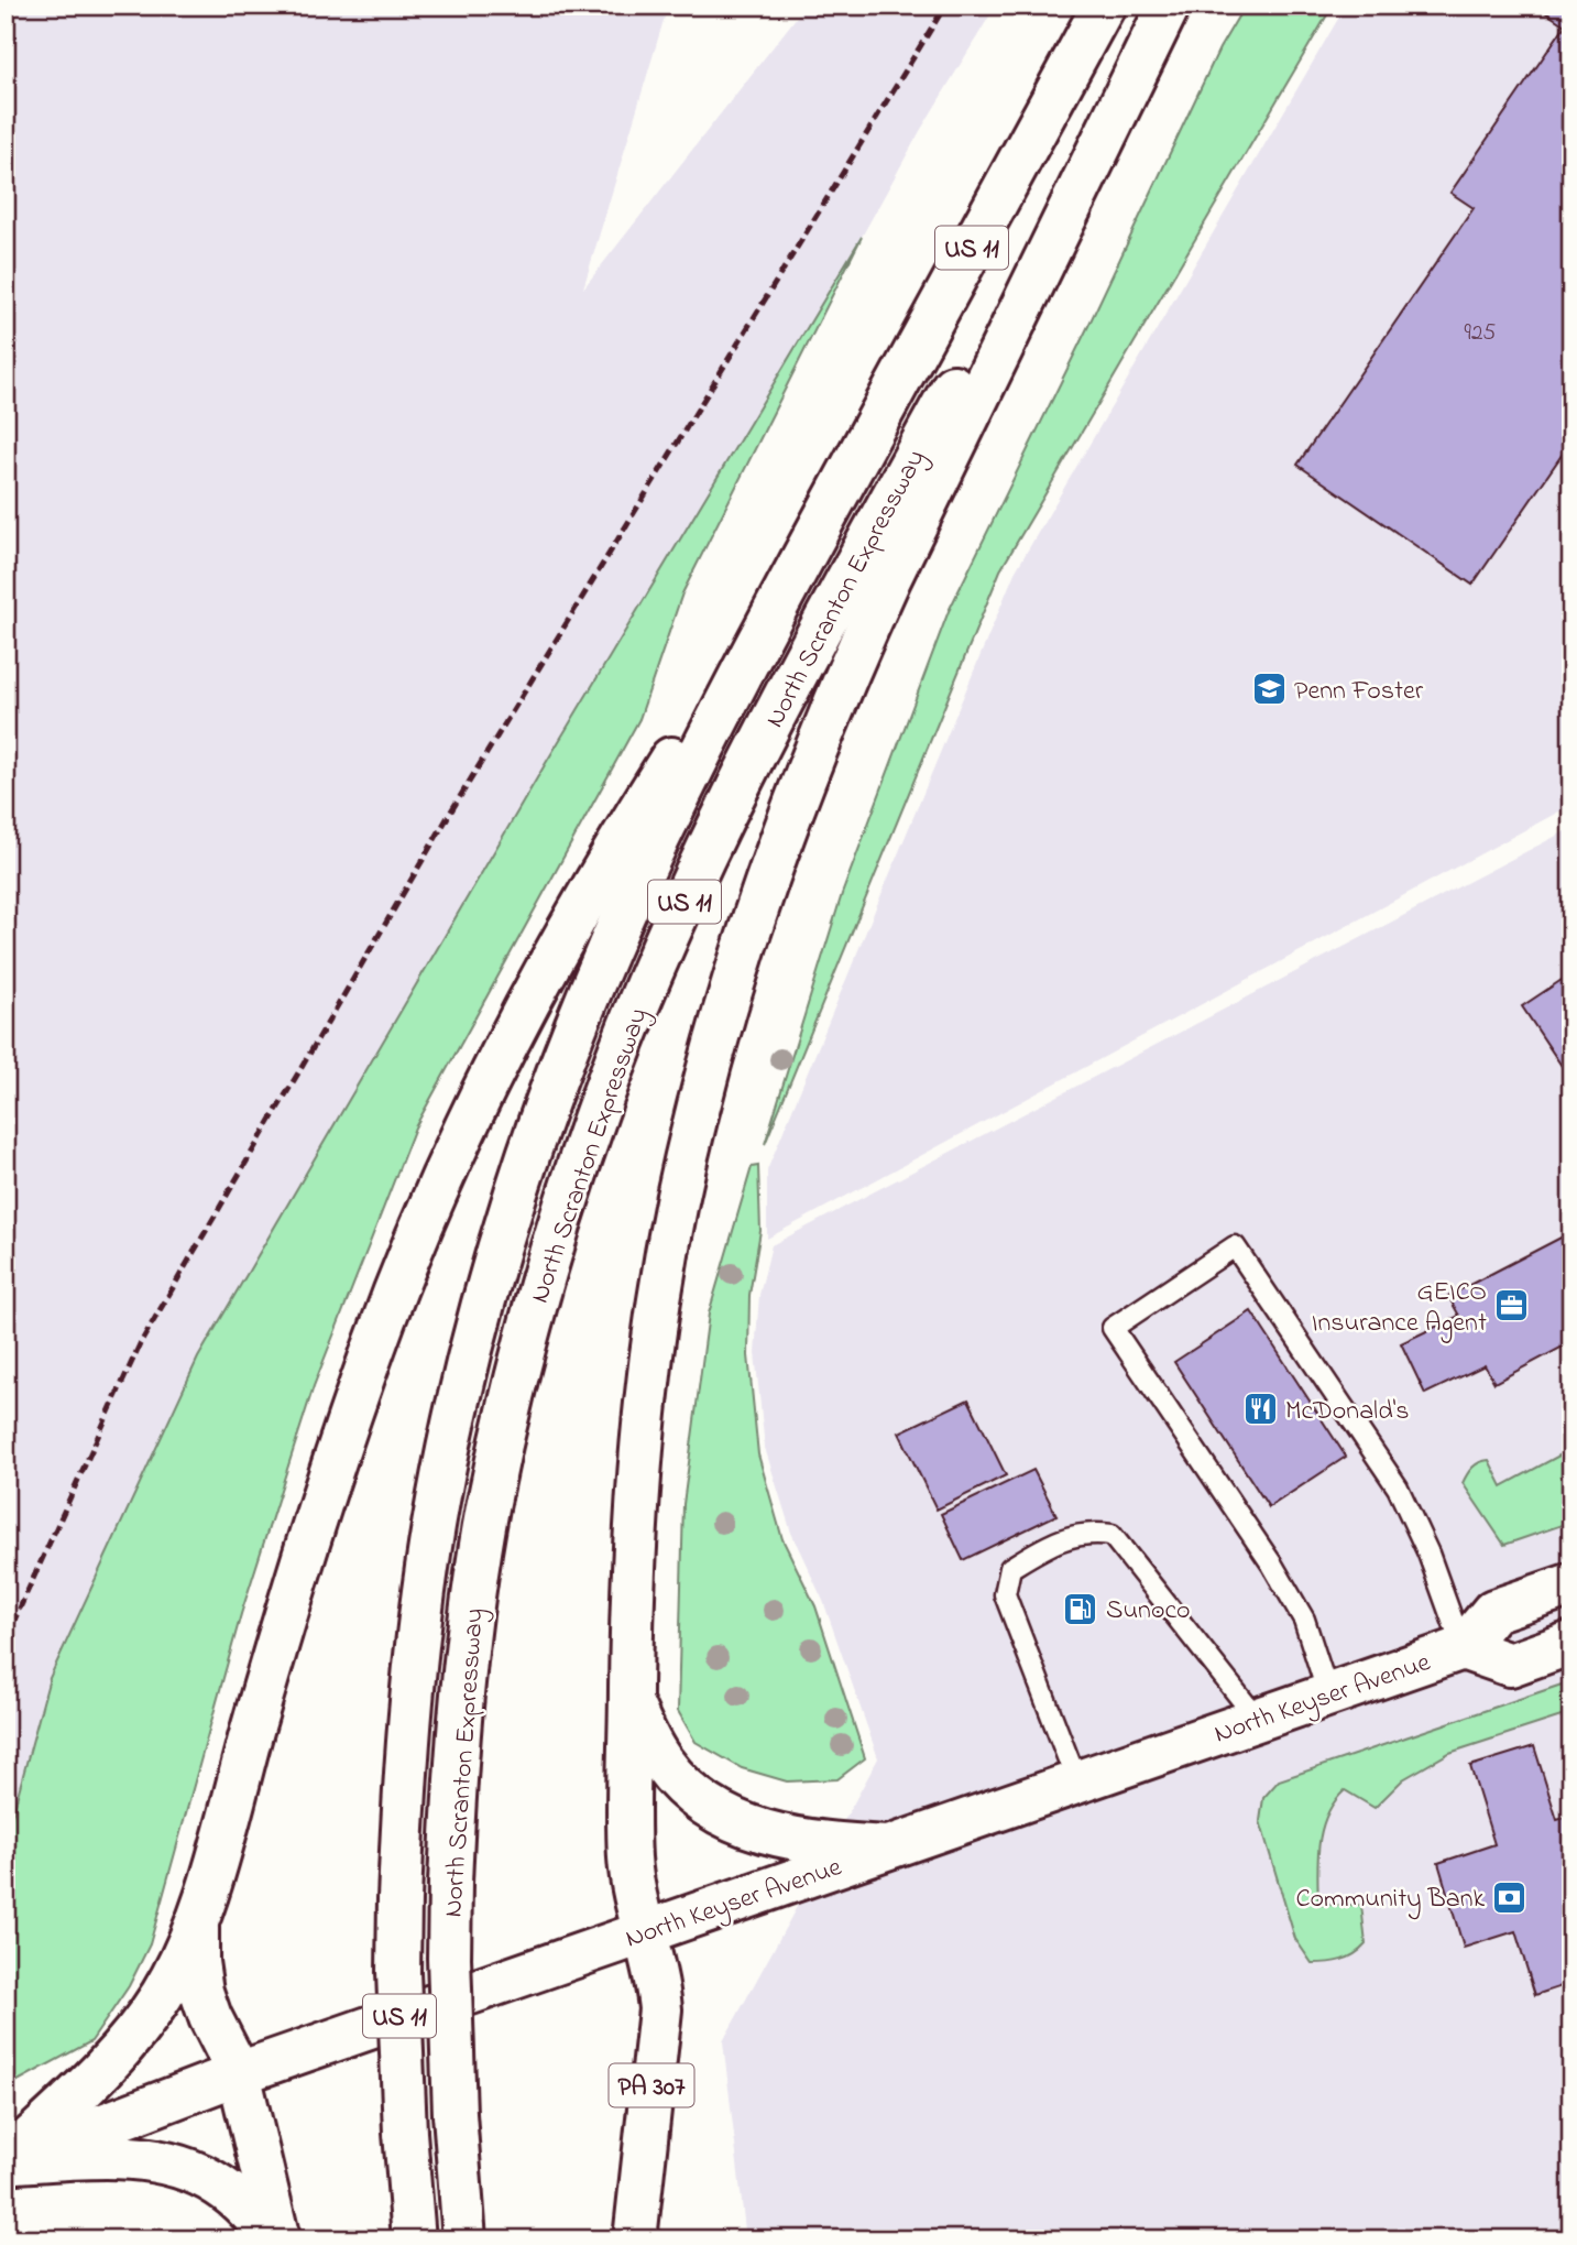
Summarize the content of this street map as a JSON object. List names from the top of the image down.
{
  "streets": {
    "main road": [
      "US 11",
      "North Scranton Expressway",
      "North Keyser Avenue",
      "PA 307"
    ]
  },
  "crossings": [
    ["North Keyser Avenue", "PA 307"]
  ],
  "places": {
    "school or university": ["Penn Foster"],
    "office": ["GEICO Insurance Agent"],
    "restaurant": ["McDonald's"],
    "fuel station": ["Sunoco"],
    "bank": ["Community Bank"]
  },
  "house_numbers": ["925"]
}
